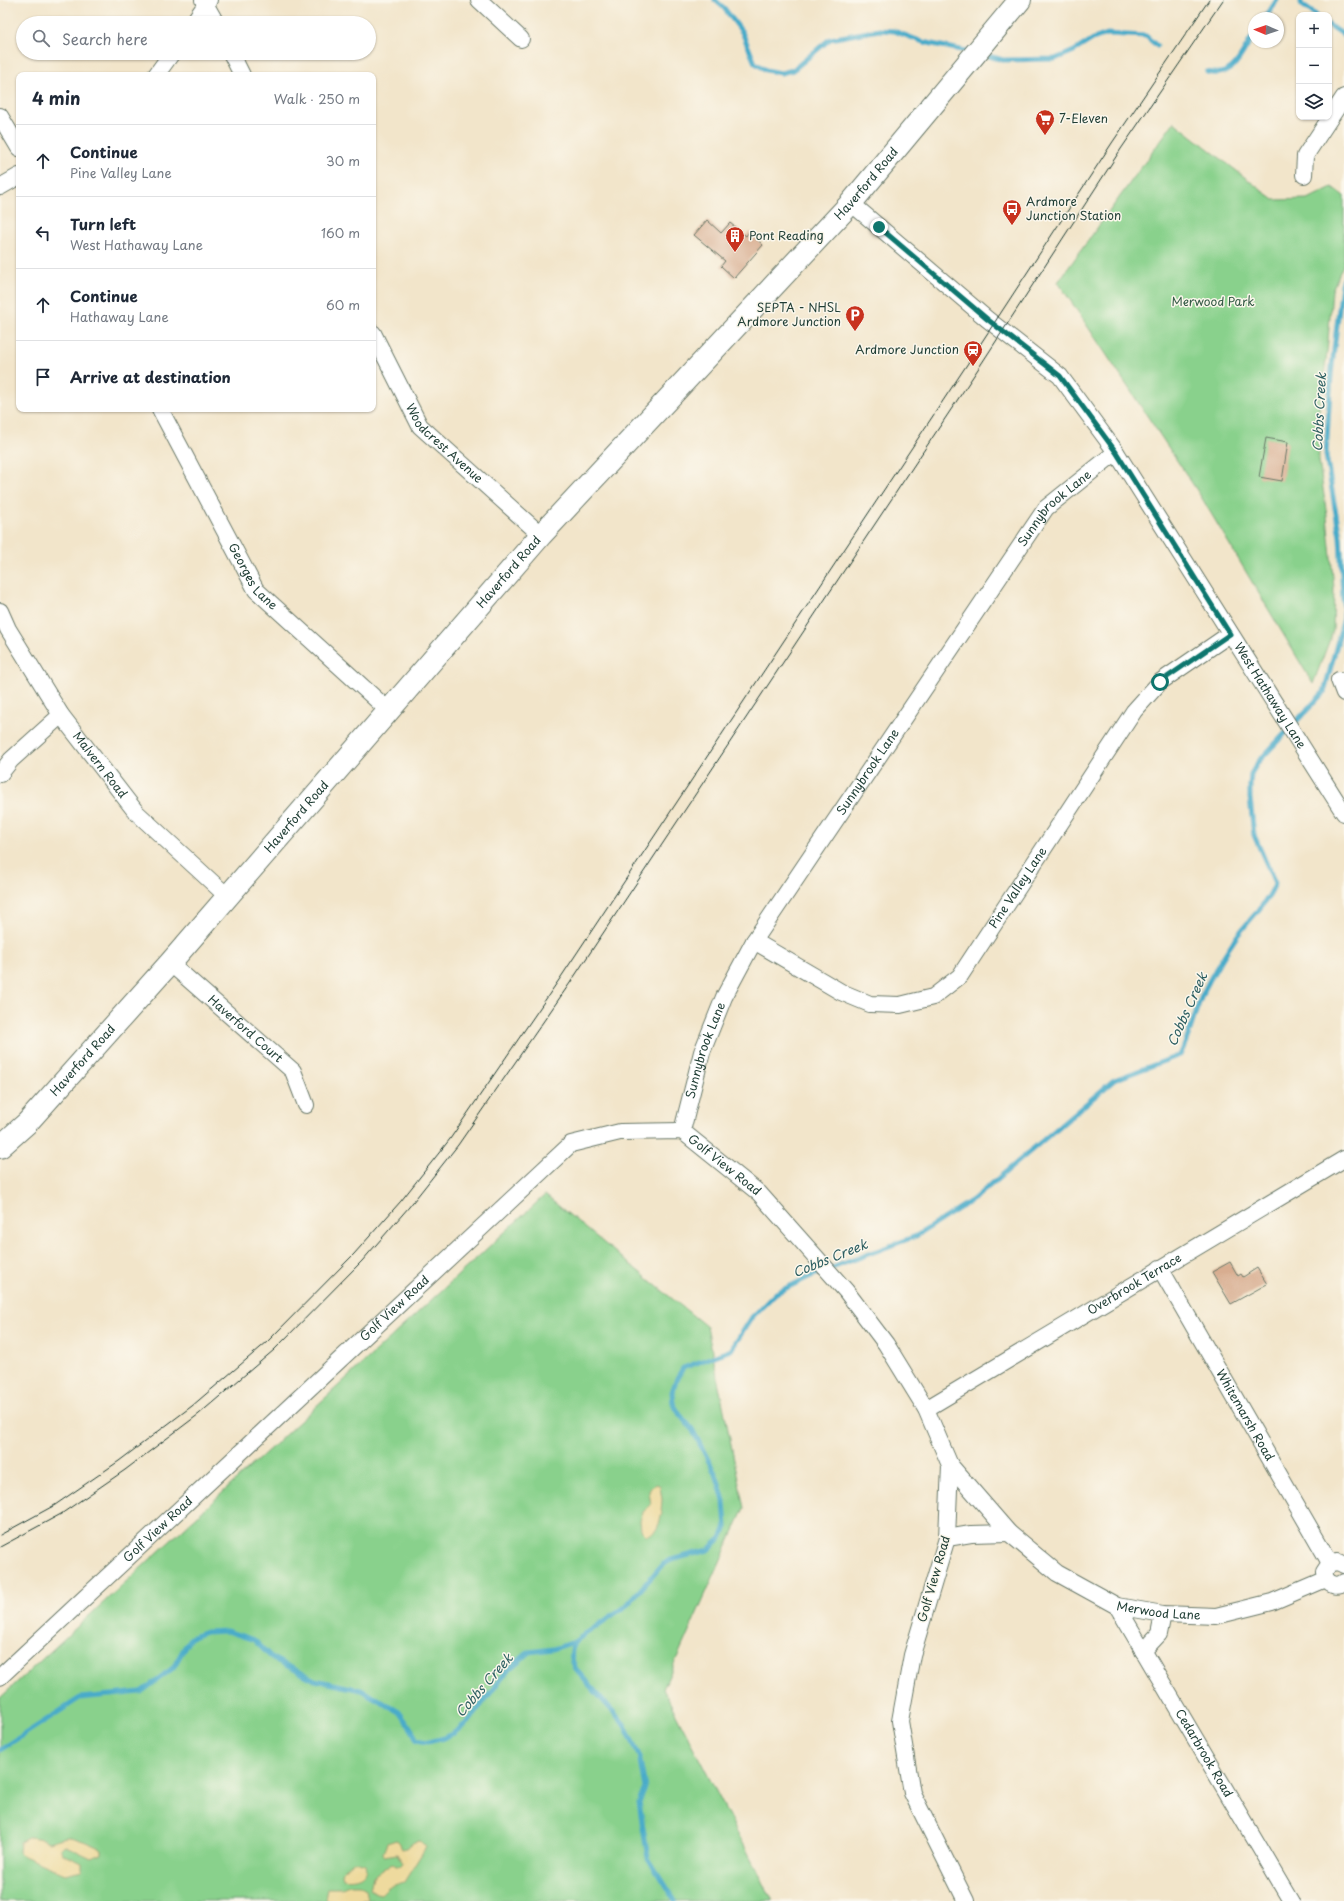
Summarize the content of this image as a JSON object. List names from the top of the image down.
{
  "streets": {
    "main road": ["Haverford Road"],
    "street": [
      "Woodcrest Avenue",
      "Sunnybrook Lane",
      "Georges Lane",
      "West Hathaway Lane",
      "Malvern Road",
      "Pine Valley Lane",
      "Haverford Court",
      "Golf View Road",
      "Overbrook Terrace",
      "Whitemarsh Road",
      "Merwood Lane",
      "Cedarbrook Road"
    ]
  },
  "crossings": [
    ["Haverford Road", "Woodcrest Avenue"],
    ["Haverford Road", "Georges Lane"],
    ["Haverford Road", "West Hathaway Lane"],
    ["Haverford Road", "Malvern Road"],
    ["Haverford Road", "Haverford Court"],
    ["Sunnybrook Lane", "West Hathaway Lane"],
    ["Sunnybrook Lane", "Pine Valley Lane"],
    ["Sunnybrook Lane", "Golf View Road"],
    ["West Hathaway Lane", "Pine Valley Lane"],
    ["Golf View Road", "Overbrook Terrace"],
    ["Golf View Road", "Merwood Lane"],
    ["Overbrook Terrace", "Whitemarsh Road"],
    ["Merwood Lane", "Cedarbrook Road"]
  ],
  "water": ["Cobbs Creek"],
  "parks": ["Merwood Park"],
  "places": {
    "supermarket": ["7-Eleven"],
    "bus stop": ["Ardmore Junction Station"],
    "building": ["Pont Reading"],
    "parking": ["SEPTA - NHSL Ardmore Junction"],
    "station": ["Ardmore Junction"]
  },
  "north": "left",
  "page": {
    "map_buttons": ["+", "−"],
    "search": "Search here",
    "heading": ["4 min", "Walk · 250 m"],
    "list": [
      ["Continue", "Pine Valley Lane", "30 m"],
      ["Turn left", "West Hathaway Lane", "160 m"],
      ["Continue", "Hathaway Lane", "60 m"],
      "Arrive at destination"
    ]
  }
}
